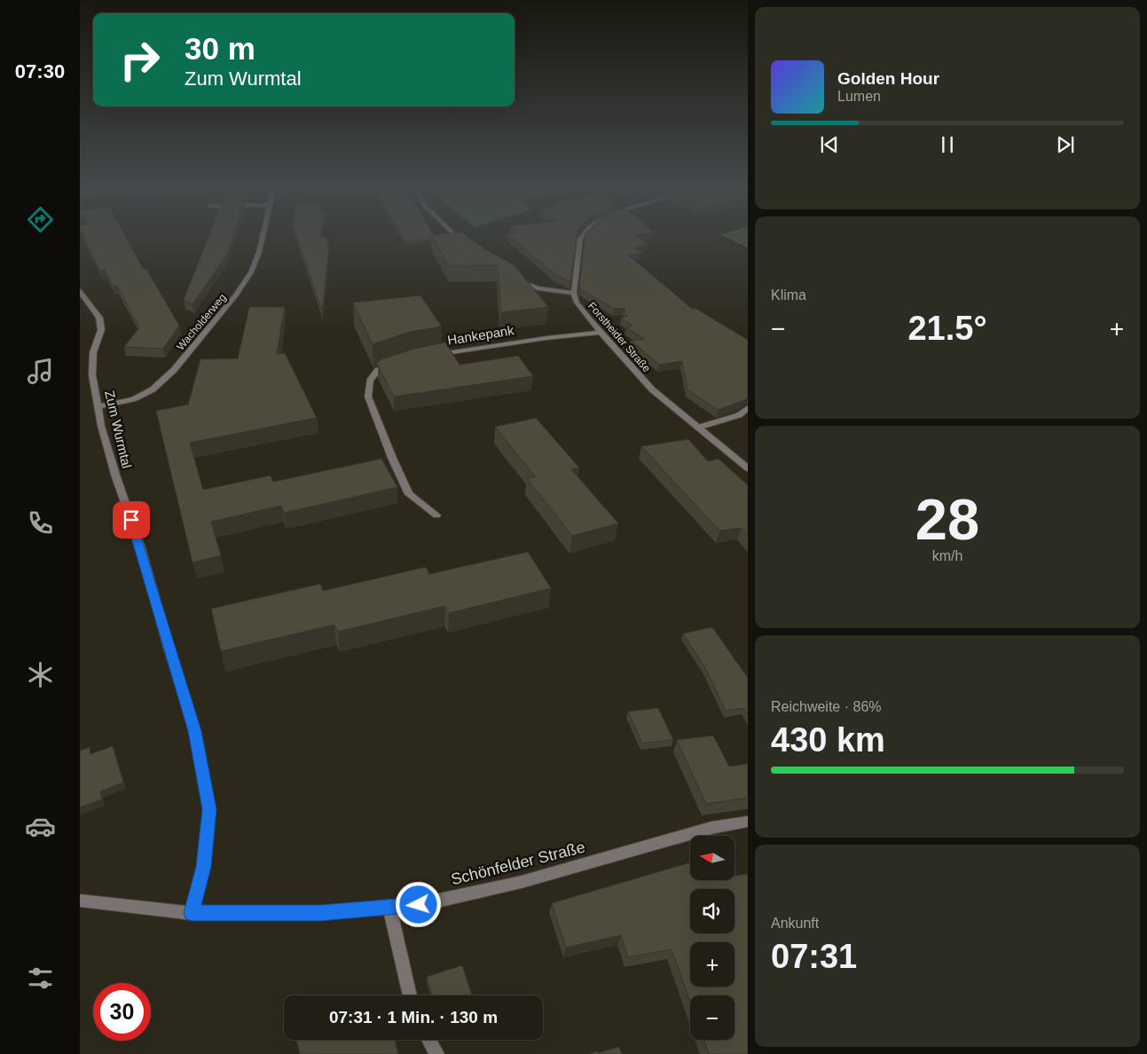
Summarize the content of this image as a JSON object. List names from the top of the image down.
{
  "streets": {
    "street": [
      "Wacholderweg",
      "Hankepank",
      "Forstheider Straße",
      "Zum Wurmtal",
      "Schönfelder Straße"
    ]
  },
  "crossings": [
    ["Wacholderweg", "Zum Wurmtal"],
    ["Hankepank", "Forstheider Straße"],
    ["Zum Wurmtal", "Schönfelder Straße"]
  ],
  "north": "left",
  "page": {
    "tabs": "07:30",
    "turn": ["30 m", "Zum Wurmtal"],
    "song": ["Golden Hour", "Lumen"],
    "tile": [
      "Klima",
      ["28", "km/h"],
      ["Reichweite · 86%", "430 km"],
      ["Ankunft", "07:31"]
    ],
    "heat": ["−", "21.5°", "+"],
    "map_buttons": ["+", "−"],
    "limit": "30",
    "trip": "07:31 · 1 Min. · 130 m"
  }
}
